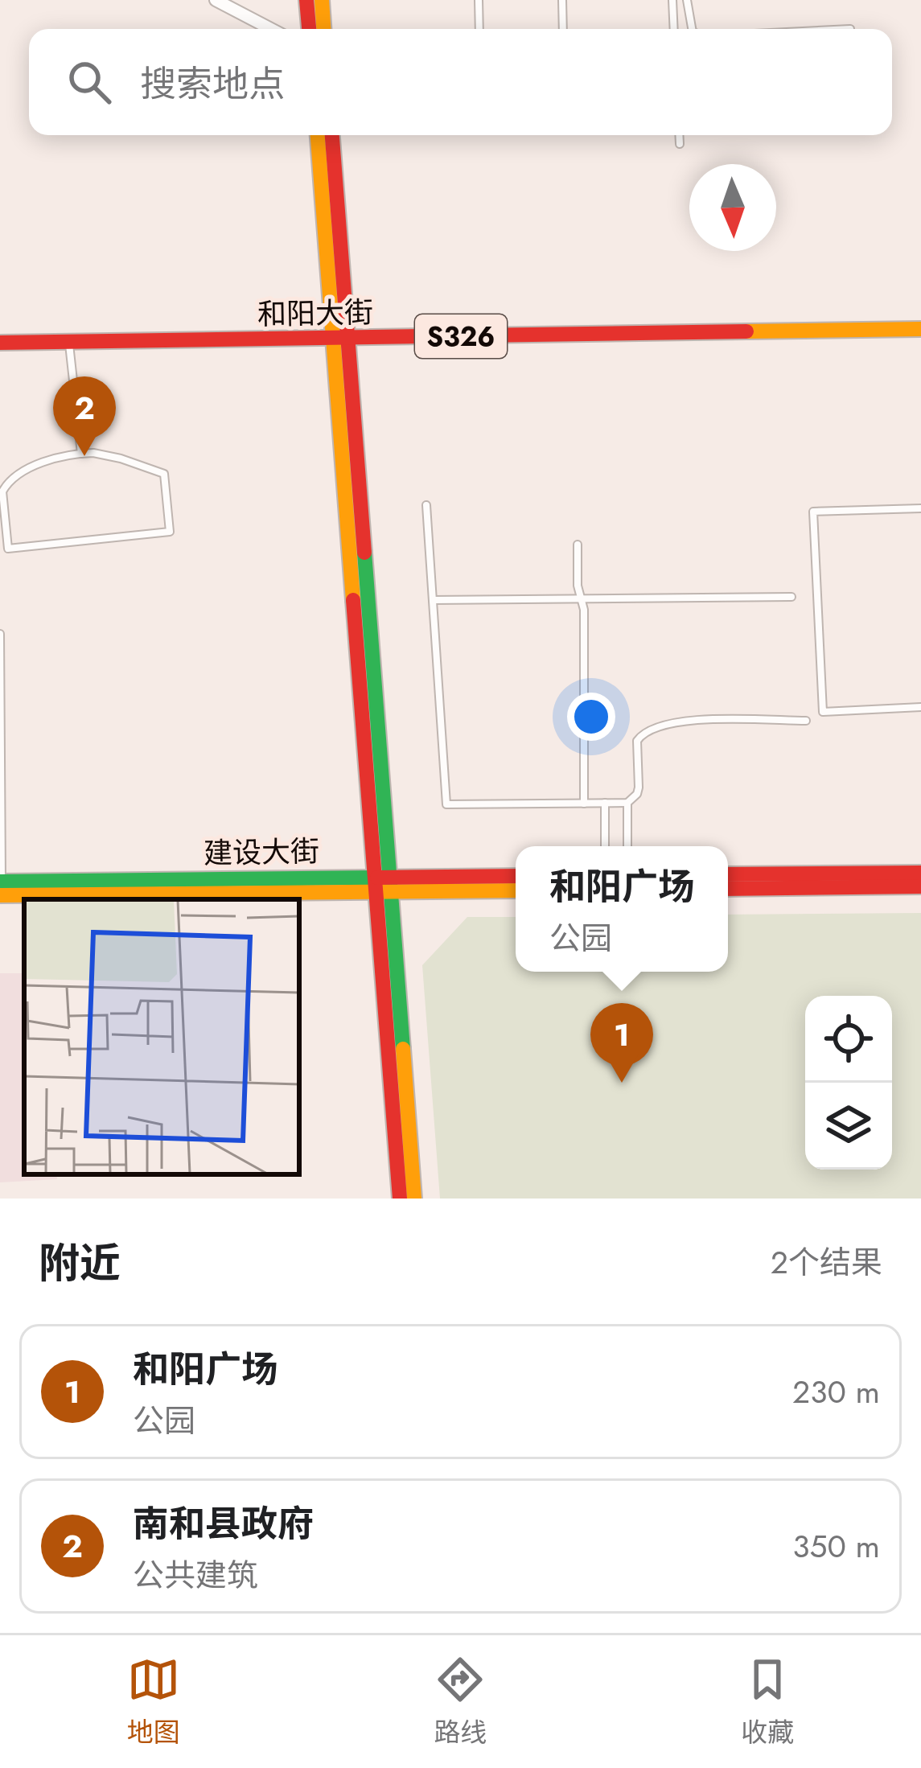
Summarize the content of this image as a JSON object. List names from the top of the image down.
{
  "streets": {
    "main road": ["和阳大街", "S326", "建设大街"]
  },
  "north": "bottom",
  "page": {
    "search": "搜索地点",
    "pins": ["2", "1"],
    "popup": ["和阳广场", "公园"],
    "heading": ["附近", "2个结果"],
    "list": [
      {
        "mark": "1",
        "name": "和阳广场",
        "note": "公园",
        "value": "230 m"
      },
      {
        "mark": "2",
        "name": "南和县政府",
        "note": "公共建筑",
        "value": "350 m"
      }
    ],
    "nav": ["地图", "路线", "收藏"]
  }
}
